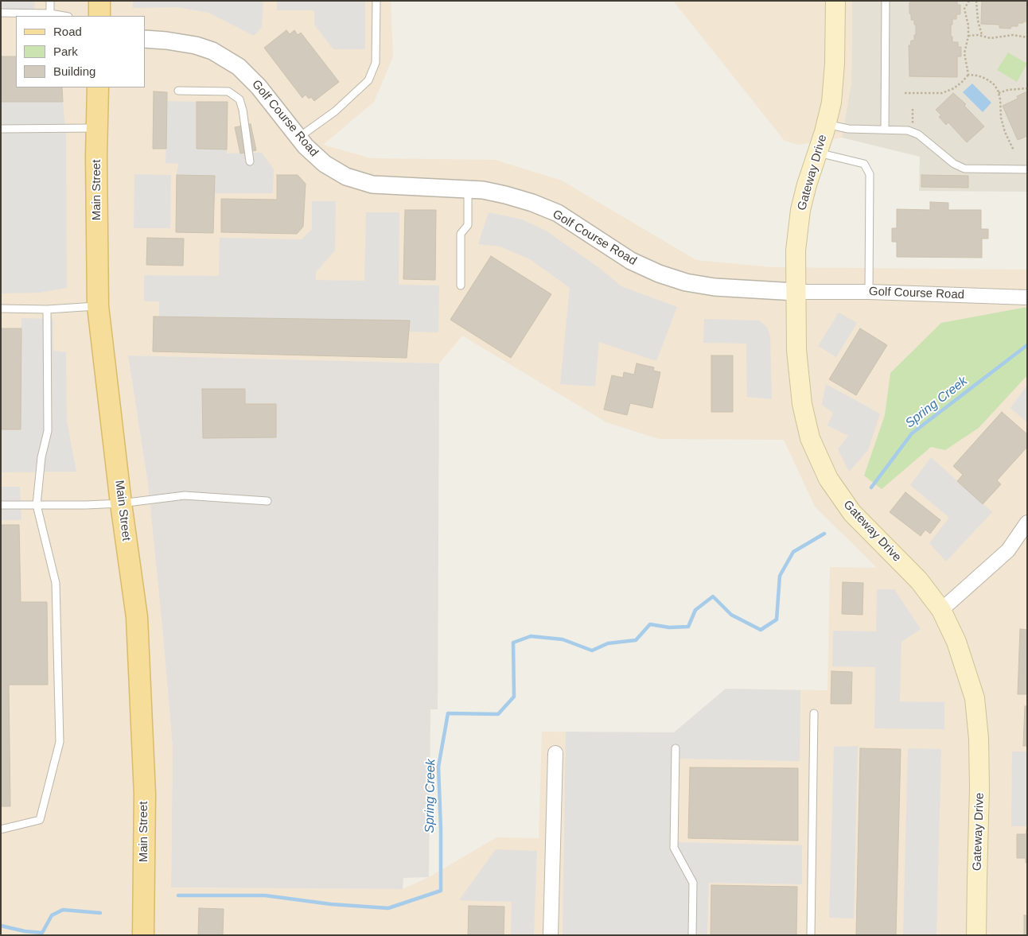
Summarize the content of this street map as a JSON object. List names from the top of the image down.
{
  "streets": {
    "main road": ["Gateway Drive", "Main Street"],
    "street": ["Golf Course Road"]
  },
  "crossings": [
    ["Golf Course Road", "Gateway Drive"]
  ],
  "water": ["Spring Creek"],
  "legend": ["Road", "Park", "Building"]
}
